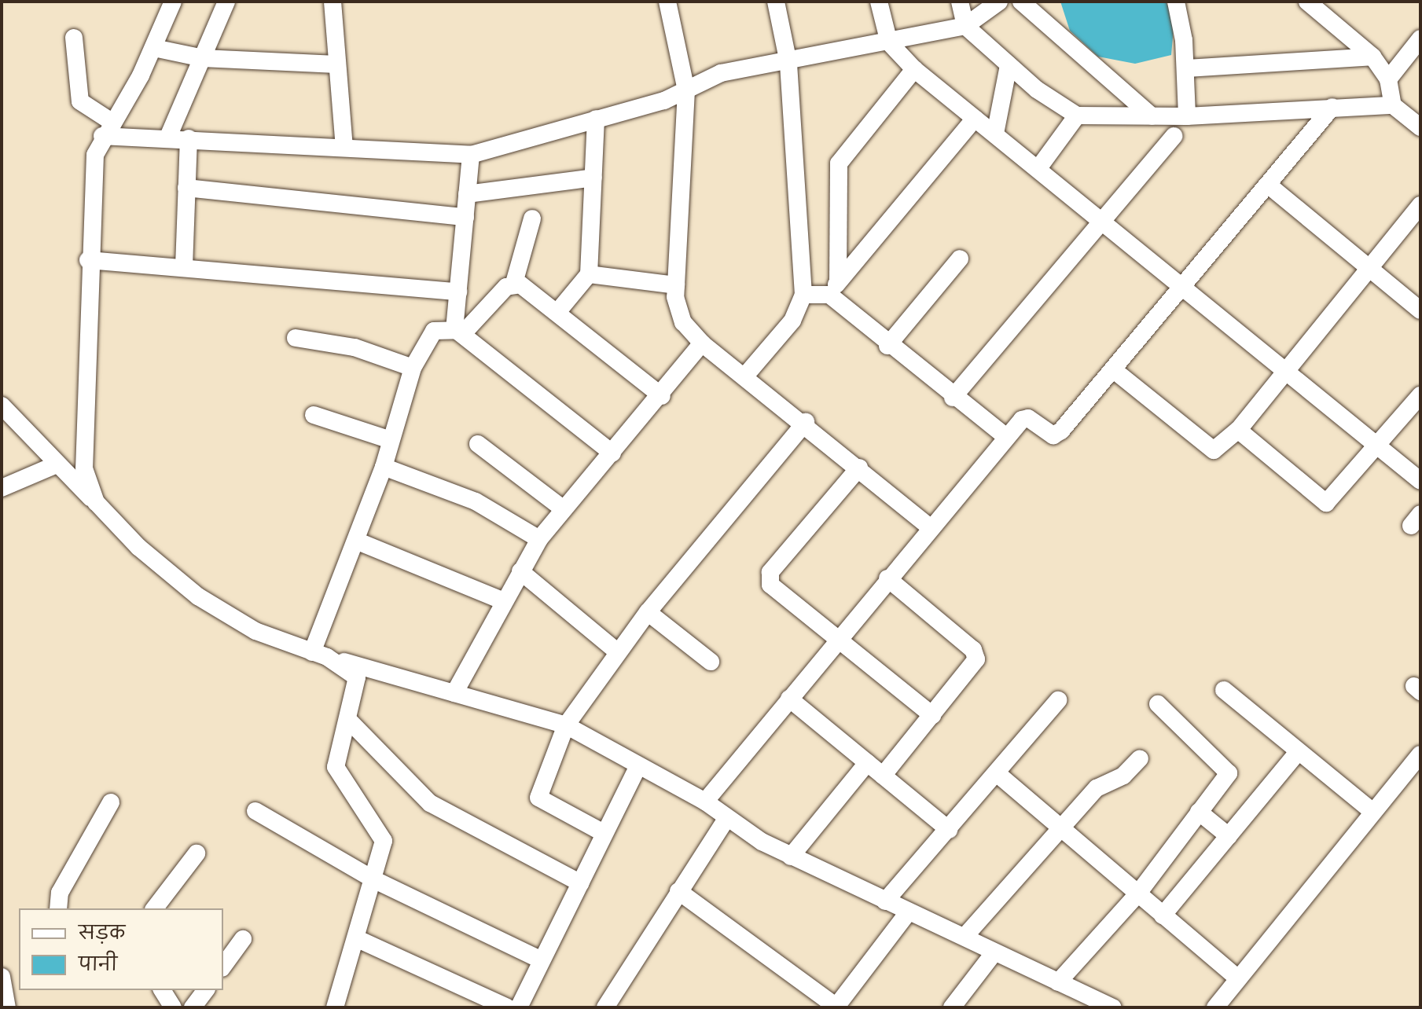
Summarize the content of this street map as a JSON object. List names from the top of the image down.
{
  "legend": ["सड़क", "पानी"]
}
